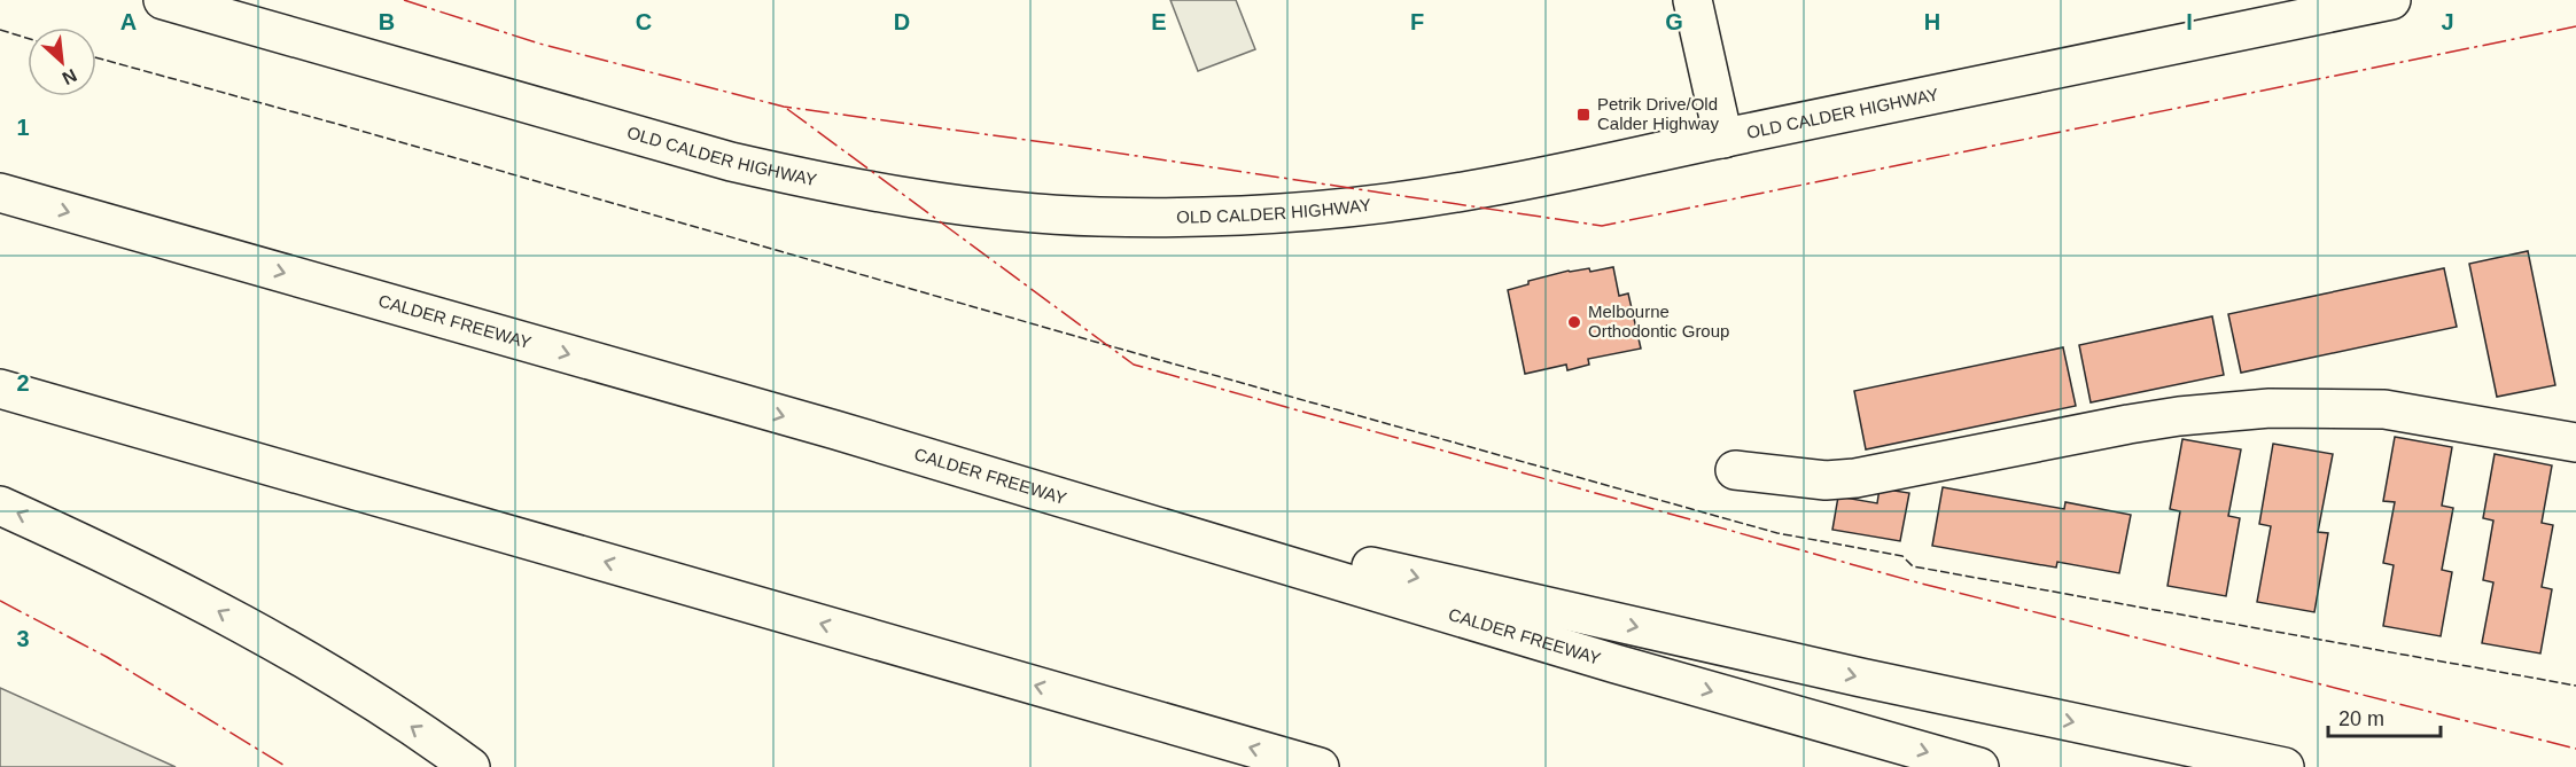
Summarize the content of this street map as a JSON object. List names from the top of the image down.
{
  "streets": {
    "main road": ["OLD CALDER HIGHWAY", "CALDER FREEWAY"]
  },
  "places": {
    "transit": ["Petrik Drive/Old Calder Highway"],
    "other": ["Melbourne Orthodontic Group"]
  },
  "scale_bar": "20 m",
  "north": "bottom right",
  "grid": {
    "columns": [
      "A",
      "B",
      "C",
      "D",
      "E",
      "F",
      "G",
      "H",
      "I",
      "J"
    ],
    "rows": ["1", "2", "3"]
  }
}
